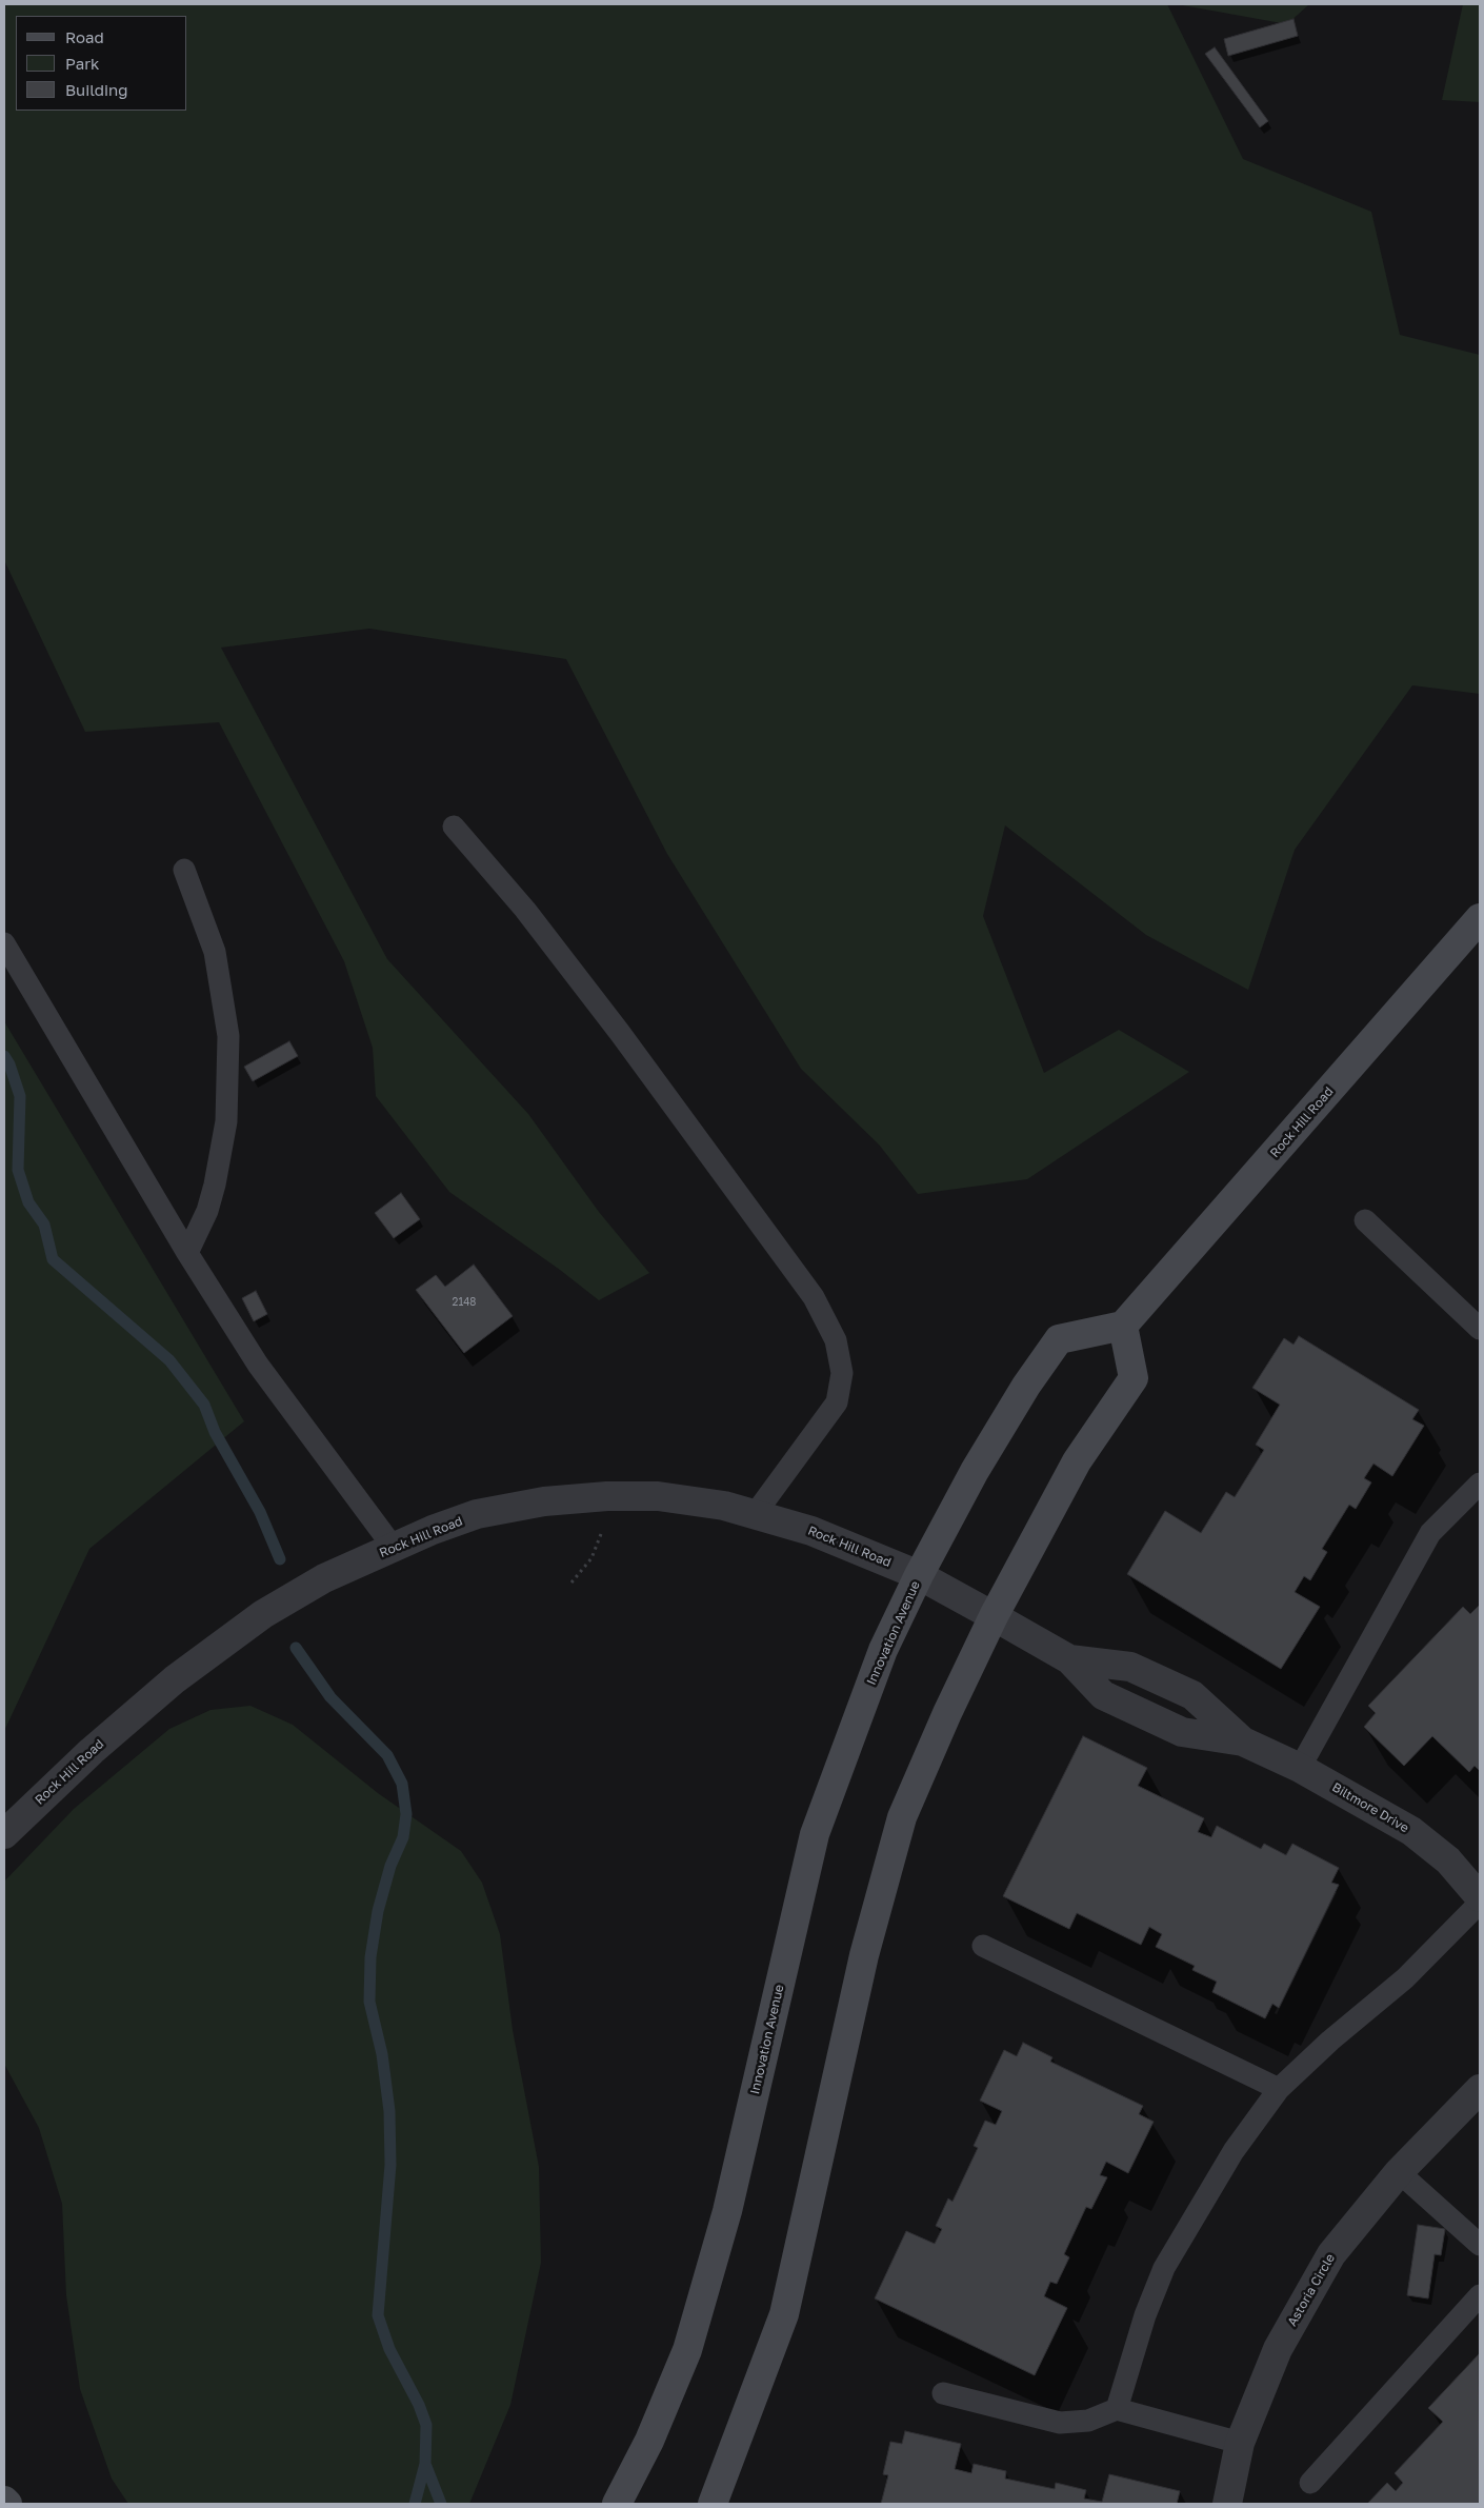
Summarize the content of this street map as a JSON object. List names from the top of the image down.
{
  "streets": {
    "street": [
      "Rock Hill Road",
      "Innovation Avenue",
      "Biltmore Drive",
      "Astoria Circle"
    ]
  },
  "crossings": [
    ["Rock Hill Road", "Innovation Avenue"],
    ["Rock Hill Road", "Biltmore Drive"]
  ],
  "house_numbers": ["2148"],
  "legend": ["Road", "Park", "Building"]
}
